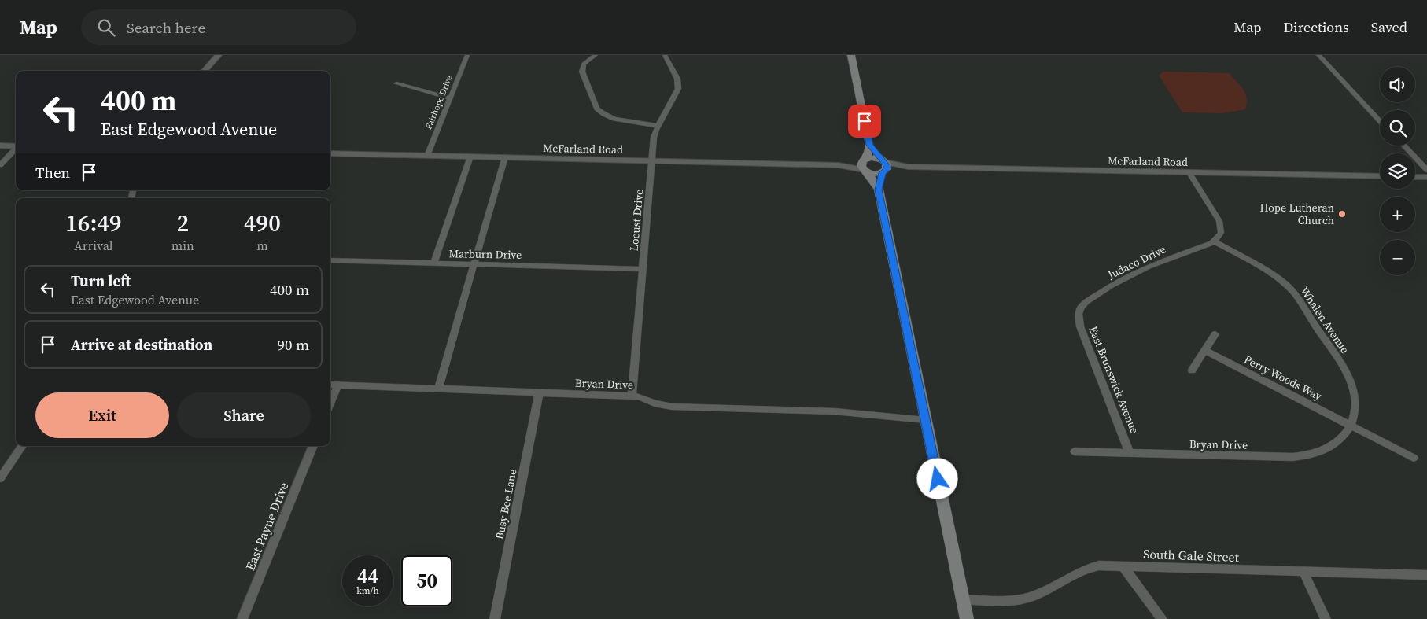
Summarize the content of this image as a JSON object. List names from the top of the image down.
{
  "streets": {
    "street": [
      "Fairhope Drive",
      "McFarland Road",
      "Locust Drive",
      "Marburn Drive",
      "Judaco Drive",
      "Whalen Avenue",
      "Perry Woods Way",
      "East Brunswick Avenue",
      "Bryan Drive",
      "Busy Bee Lane",
      "East Payne Drive",
      "South Gale Street"
    ]
  },
  "crossings": [
    ["Fairhope Drive", "McFarland Road"],
    ["McFarland Road", "Locust Drive"],
    ["Locust Drive", "Marburn Drive"],
    ["Locust Drive", "Bryan Drive"],
    ["Judaco Drive", "Whalen Avenue"],
    ["Judaco Drive", "East Brunswick Avenue"],
    ["Whalen Avenue", "Perry Woods Way"],
    ["Whalen Avenue", "Bryan Drive"],
    ["Perry Woods Way", "Bryan Drive"],
    ["East Brunswick Avenue", "Bryan Drive"],
    ["Bryan Drive", "Busy Bee Lane"]
  ],
  "places": ["Hope Lutheran Church"],
  "page": {
    "header": "Map",
    "search": "Search here",
    "nav": ["Map", "Directions", "Saved"],
    "map_buttons": ["+", "−"],
    "turn": ["400 m", "East Edgewood Avenue"],
    "then": "Then",
    "eta": [
      "16:49",
      "Arrival",
      "2",
      "min",
      "490",
      "m"
    ],
    "list": [
      {
        "name": "Turn left",
        "note": "East Edgewood Avenue",
        "value": "400 m"
      },
      {
        "name": "Arrive at destination",
        "value": "90 m"
      }
    ],
    "buttons": ["Exit", "Share"],
    "speed": "44 km/h",
    "limit": "50"
  }
}
